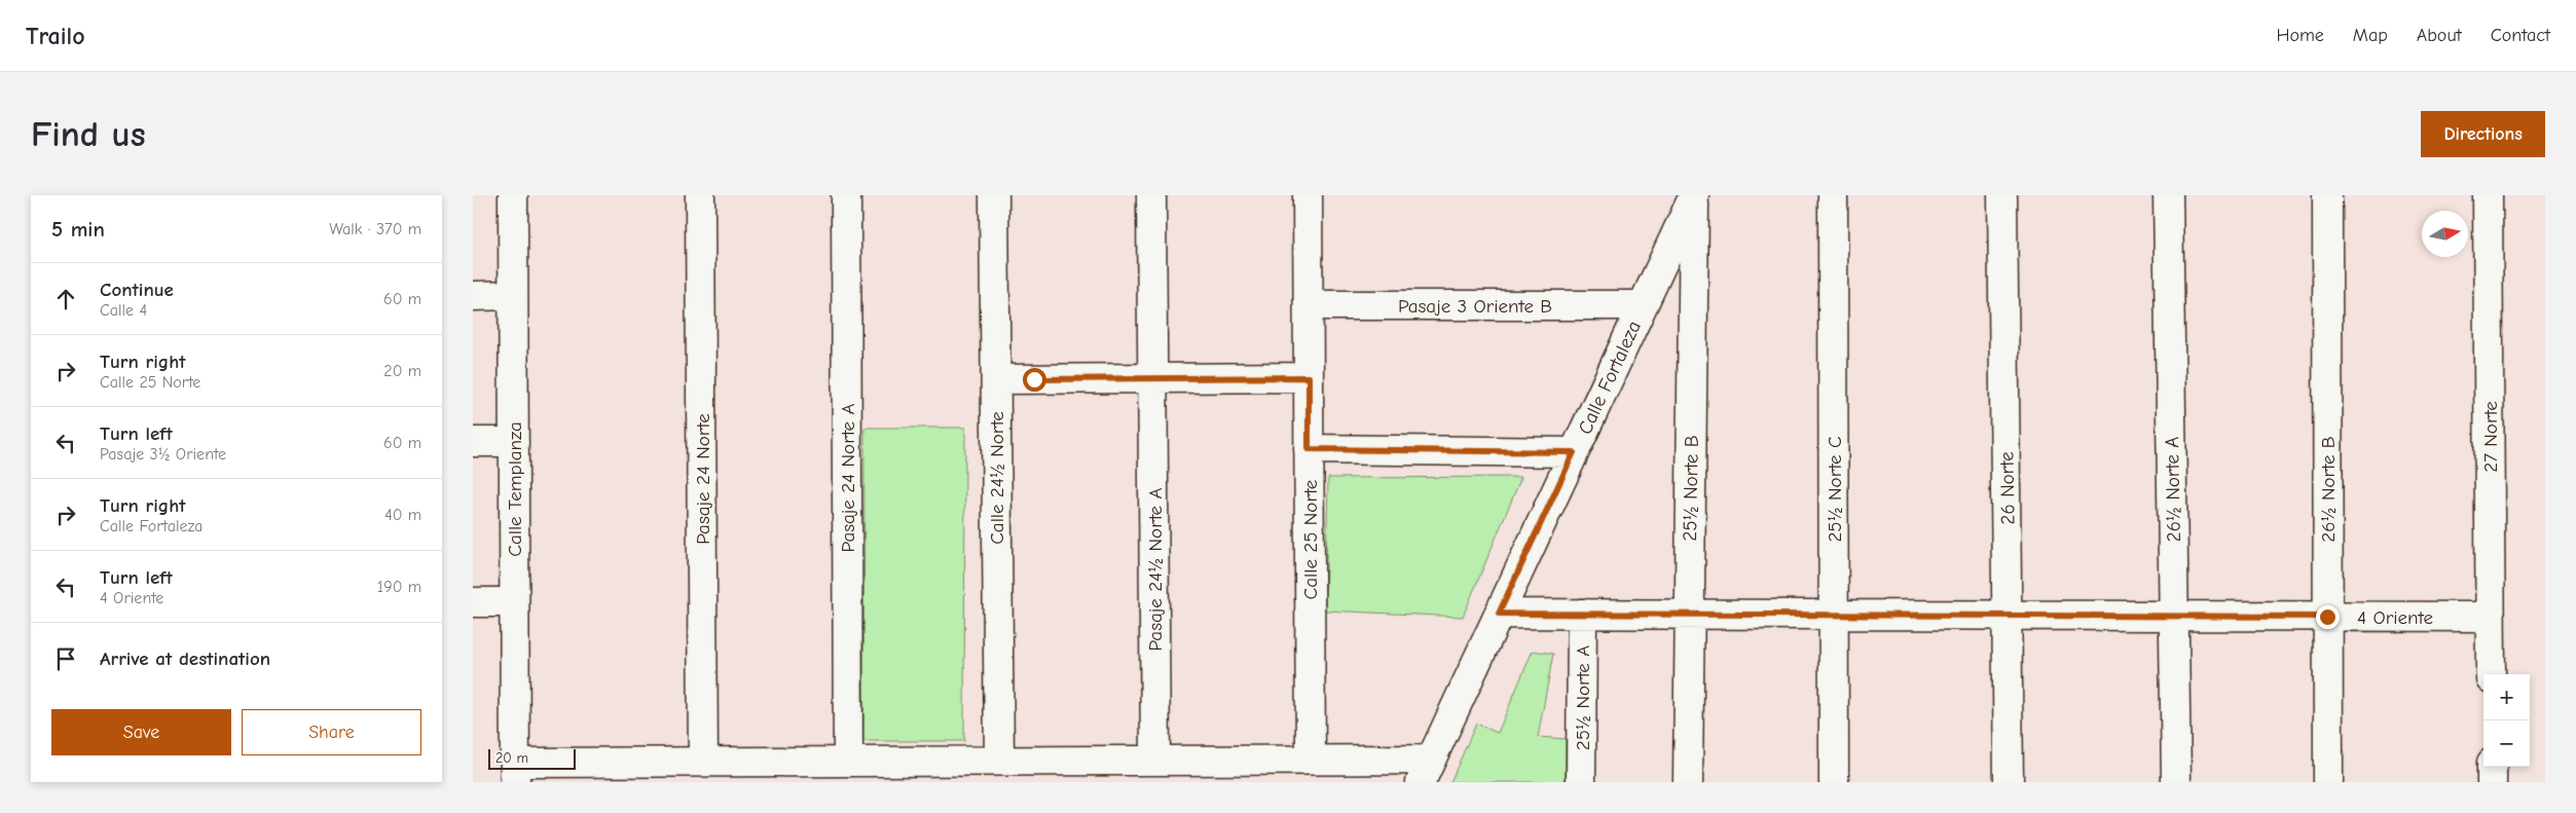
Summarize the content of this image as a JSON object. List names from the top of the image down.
{
  "streets": {
    "street": [
      "Pasaje 3 Oriente B",
      "Calle Fortaleza",
      "27 Norte",
      "Pasaje 24 Norte A",
      "Calle 24½ Norte",
      "Pasaje 24 Norte",
      "25½ Norte B",
      "26 Norte",
      "Calle Templanza",
      "25½ Norte C",
      "26½ Norte A",
      "26½ Norte B",
      "Calle 25 Norte",
      "Pasaje 24½ Norte A",
      "4 Oriente",
      "25½ Norte A"
    ]
  },
  "crossings": [
    ["Pasaje 3 Oriente B", "Calle Fortaleza"],
    ["Pasaje 3 Oriente B", "Calle 25 Norte"],
    ["Calle Fortaleza", "25½ Norte B"],
    ["Calle Fortaleza", "4 Oriente"],
    ["27 Norte", "4 Oriente"],
    ["25½ Norte B", "4 Oriente"],
    ["26 Norte", "4 Oriente"],
    ["25½ Norte C", "4 Oriente"],
    ["26½ Norte A", "4 Oriente"],
    ["26½ Norte B", "4 Oriente"],
    ["4 Oriente", "25½ Norte A"]
  ],
  "scale_bar": "20 m",
  "north": "right",
  "page": {
    "header": "Trailo",
    "nav": [
      "Home",
      "Map",
      "About",
      "Contact"
    ],
    "buttons": [
      "Directions",
      ["Save", "Share"]
    ],
    "title": "Find us",
    "heading": ["5 min", "Walk · 370 m"],
    "list": [
      ["Continue", "Calle 4", "60 m"],
      ["Turn right", "Calle 25 Norte", "20 m"],
      ["Turn left", "Pasaje 3½ Oriente", "60 m"],
      ["Turn right", "Calle Fortaleza", "40 m"],
      ["Turn left", "4 Oriente", "190 m"],
      "Arrive at destination"
    ],
    "map_buttons": ["+", "−"],
    "scale": "20 m"
  }
}
